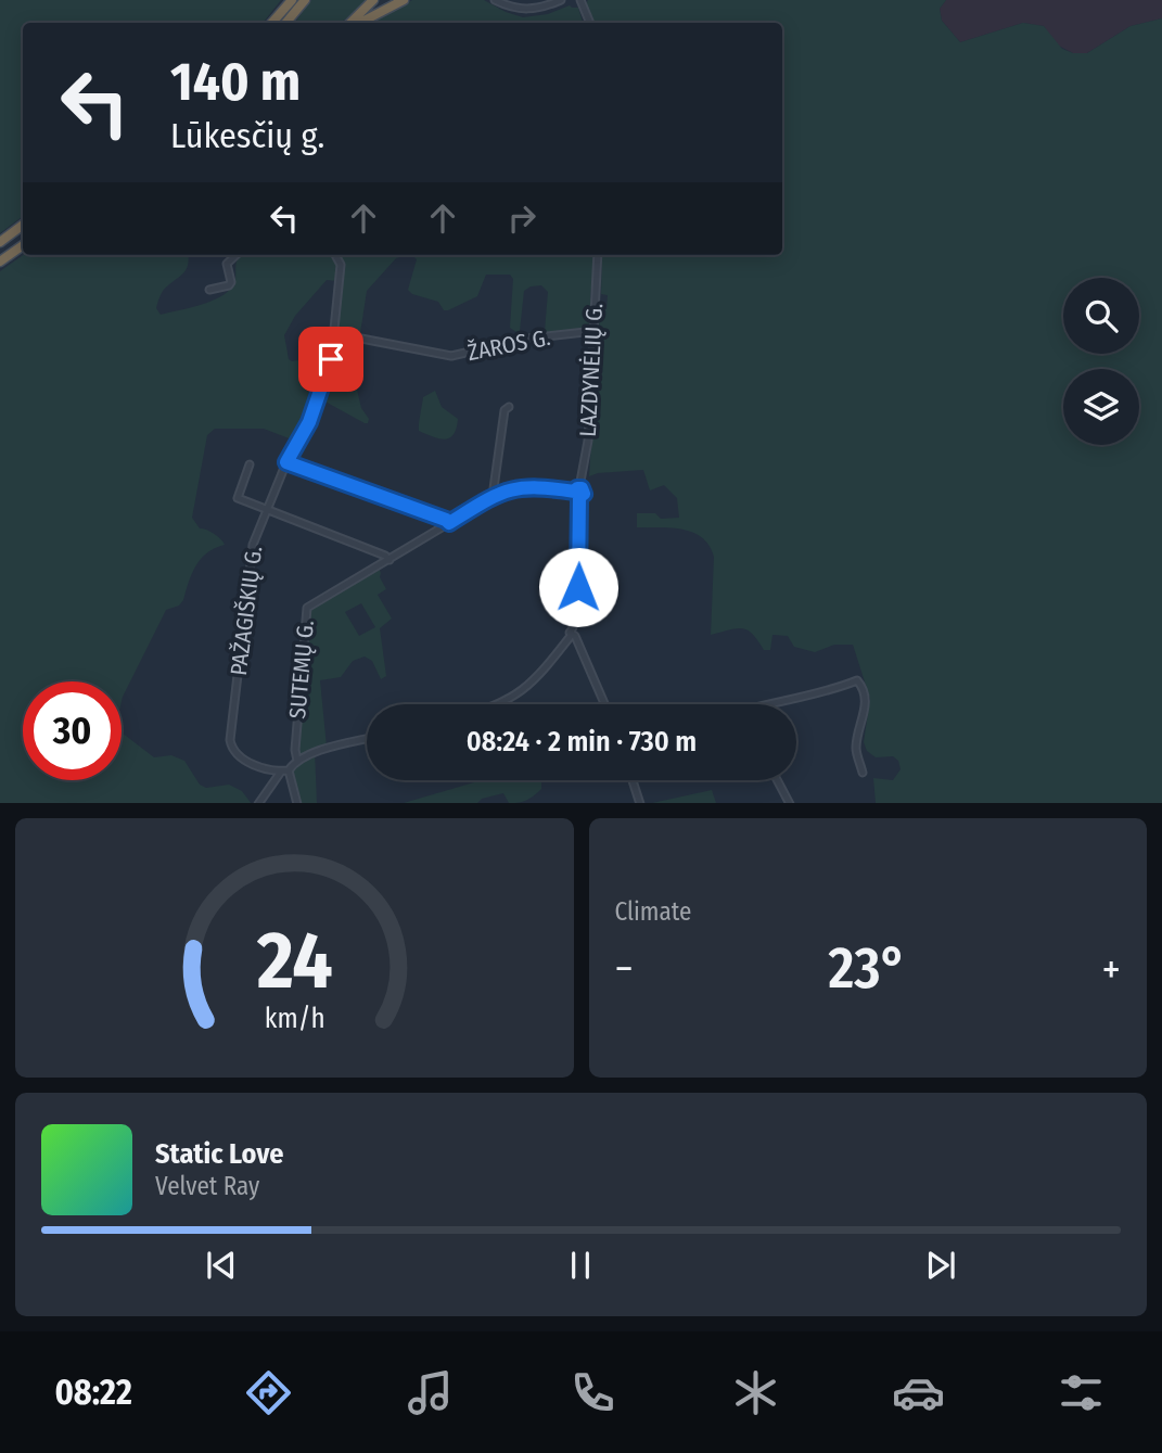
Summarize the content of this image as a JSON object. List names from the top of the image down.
{
  "streets": {
    "street": [
      "ŽAROS G.",
      "LAZDYNĖLIŲ G.",
      "PAŽAGIŠKIŲ G.",
      "SUTEMŲ G."
    ]
  },
  "crossings": [
    ["ŽAROS G.", "LAZDYNĖLIŲ G."],
    ["ŽAROS G.", "PAŽAGIŠKIŲ G."]
  ],
  "page": {
    "turn": ["140 m", "Lūkesčių g."],
    "limit": "30",
    "trip": "08:24 · 2 min · 730 m",
    "tile": "Climate",
    "heat": ["−", "23°", "+"],
    "song": ["Static Love", "Velvet Ray"],
    "tabs": "08:22",
    "gauge": ["24", "km/h"]
  }
}
